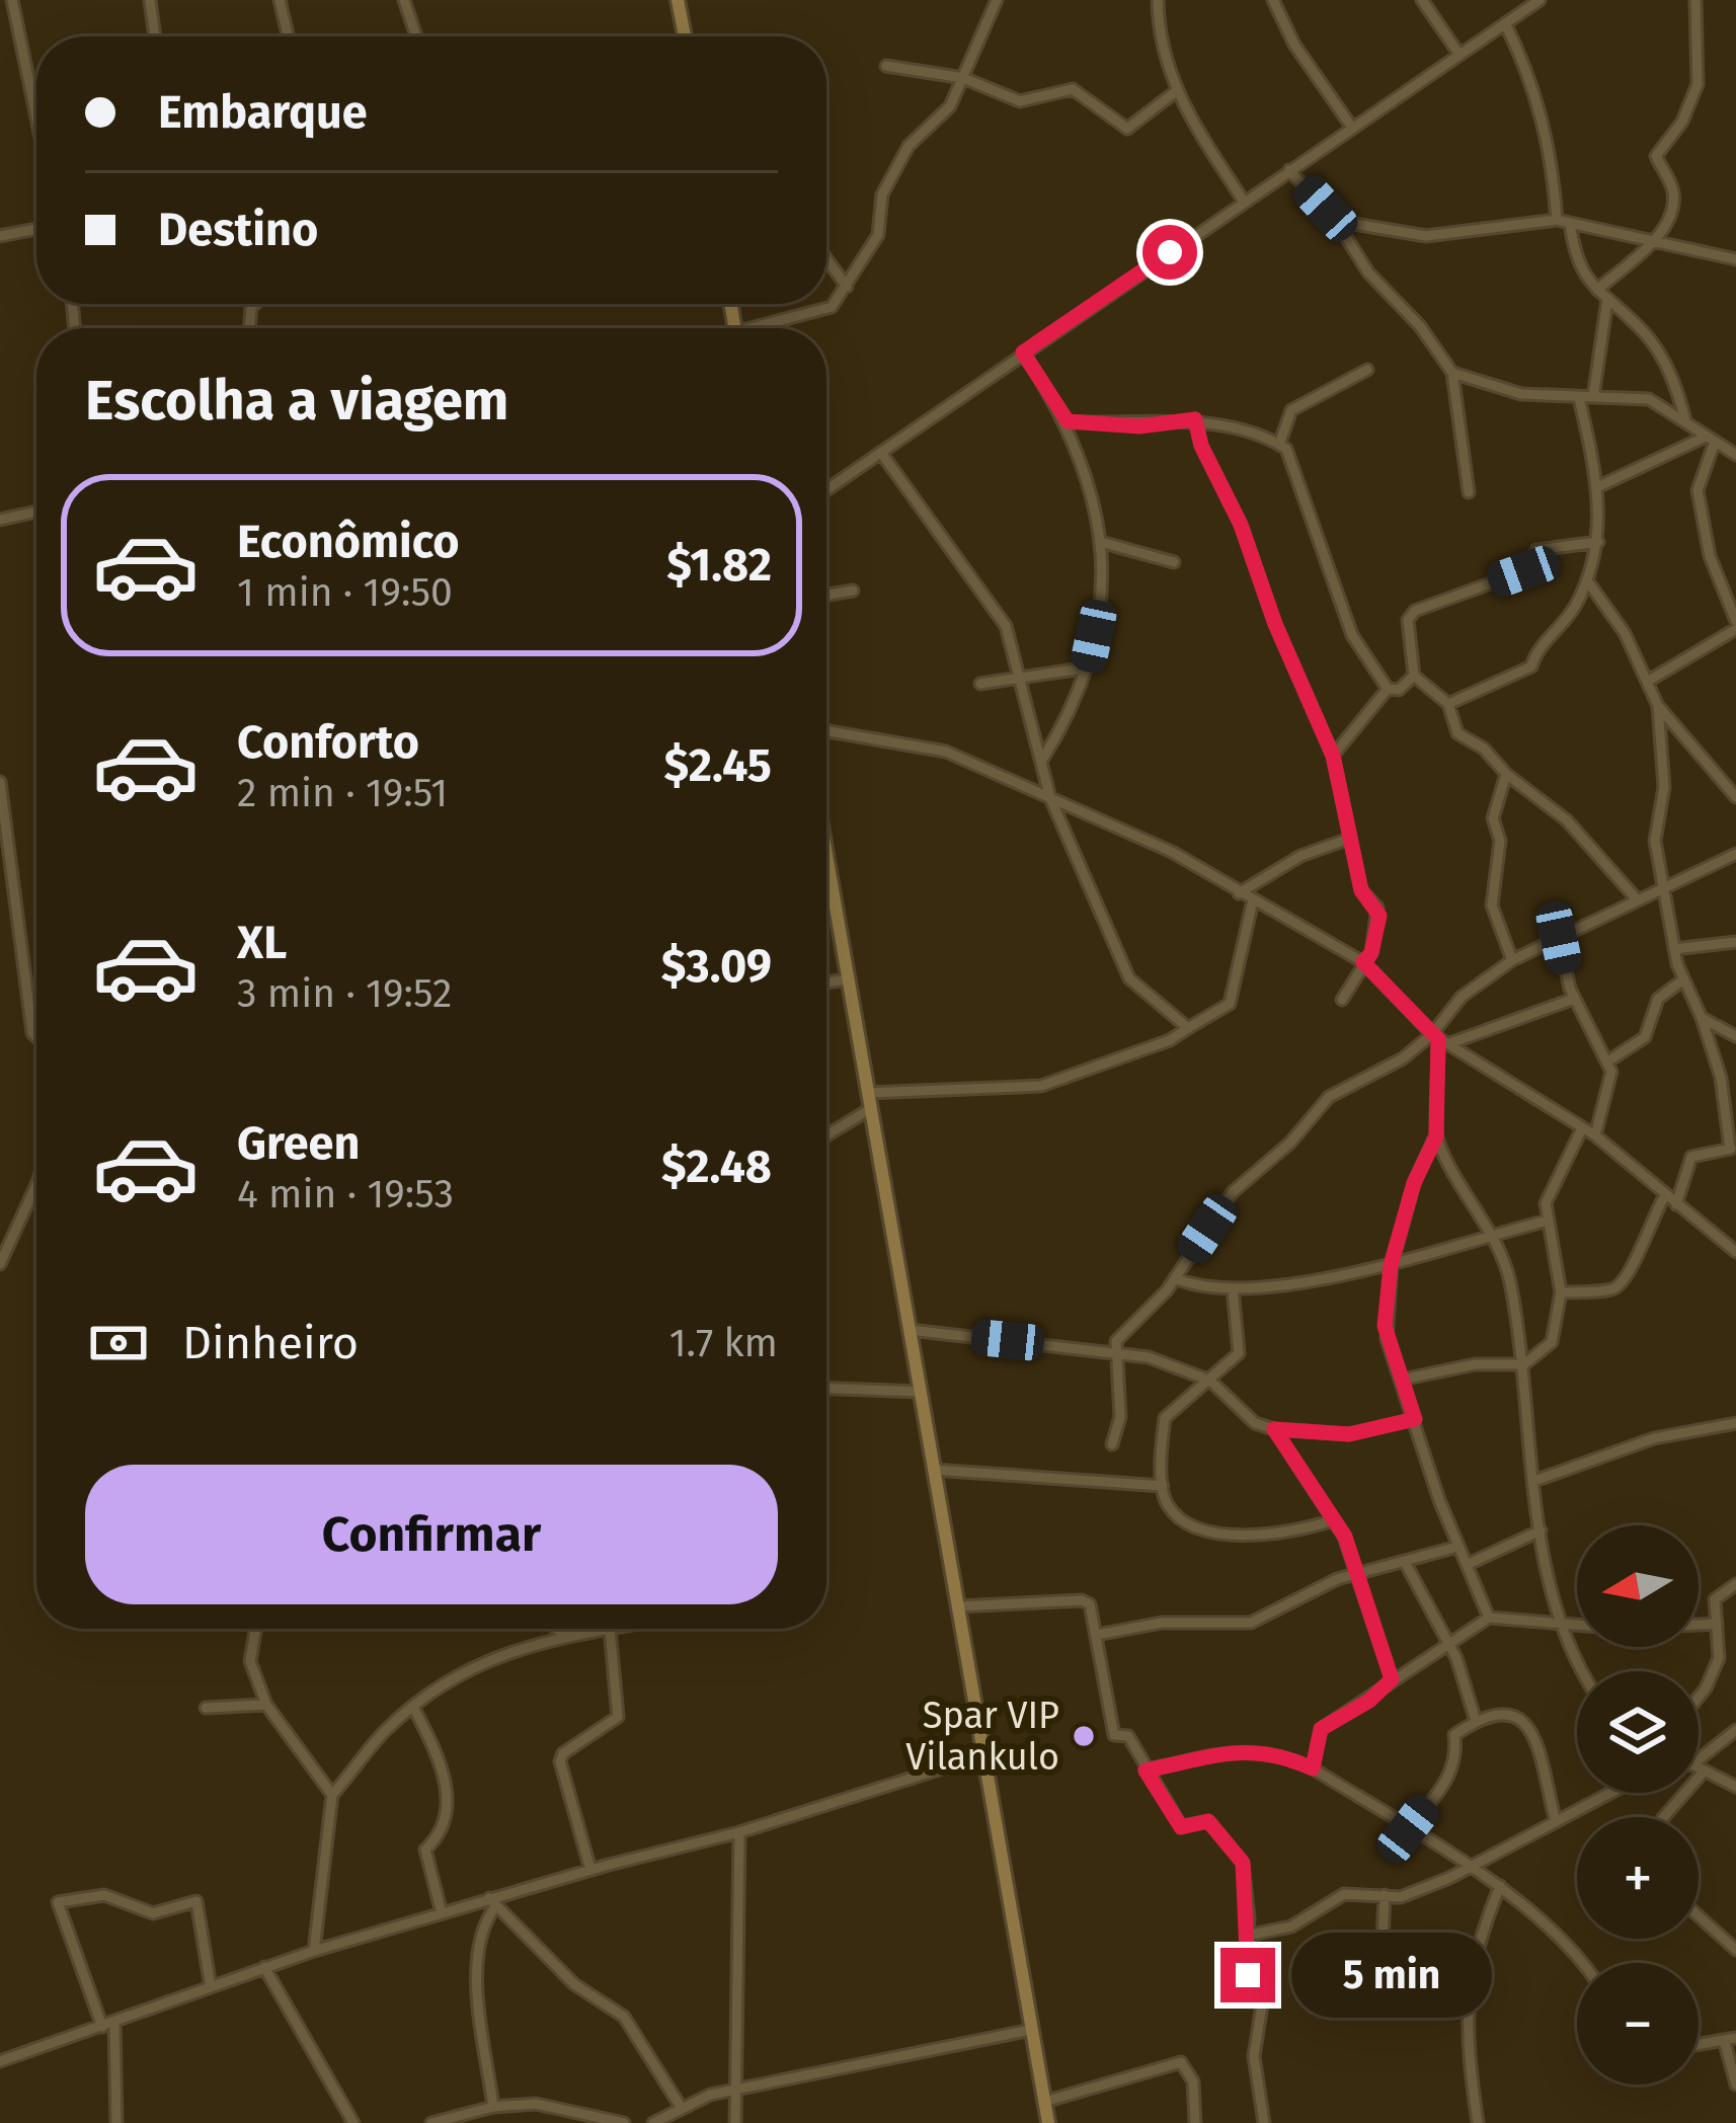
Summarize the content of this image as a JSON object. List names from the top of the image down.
{
  "places": ["Spar VIP Vilankulo"],
  "north": "left",
  "page": {
    "banner": ["Embarque", "Destino"],
    "heading": "Escolha a viagem",
    "list": [
      {
        "name": "Econômico",
        "note": "1 min · 19:50",
        "value": "$1.82"
      },
      {
        "name": "Conforto",
        "note": "2 min · 19:51",
        "value": "$2.45"
      },
      {
        "name": "XL",
        "note": "3 min · 19:52",
        "value": "$3.09"
      },
      {
        "name": "Green",
        "note": "4 min · 19:53",
        "value": "$2.48"
      }
    ],
    "pay": ["Dinheiro", "1.7 km"],
    "buttons": "Confirmar",
    "map_buttons": ["+", "−"],
    "bubble": "5 min"
  }
}
